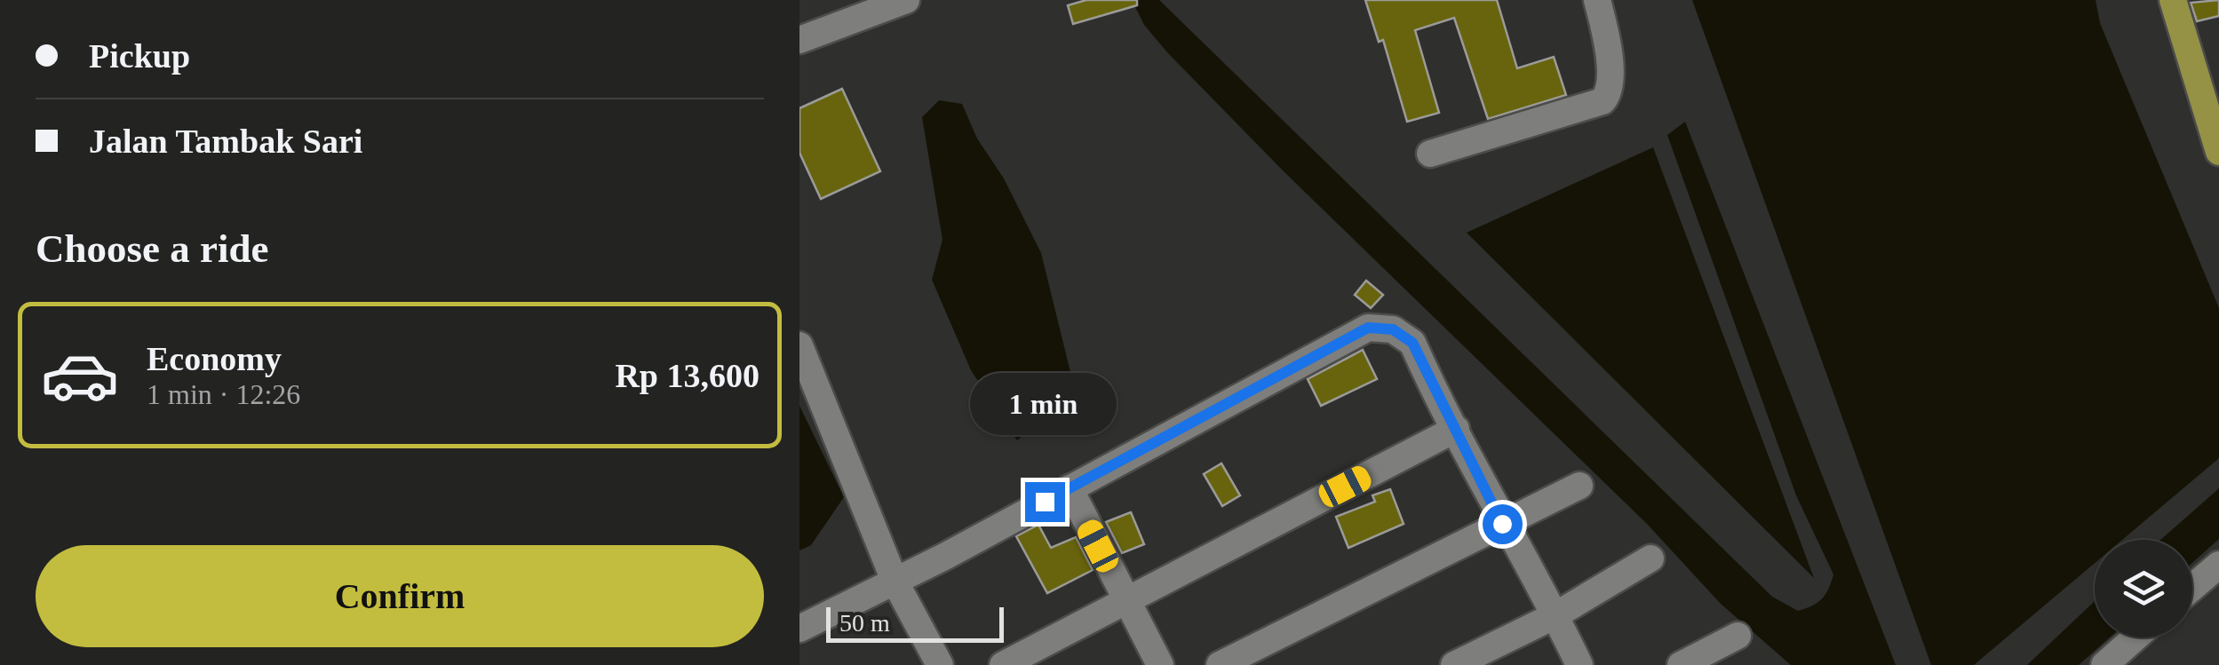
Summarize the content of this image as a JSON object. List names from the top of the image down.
{
  "scale_bar": "50 m",
  "page": {
    "banner": ["Pickup", "Jalan Tambak Sari"],
    "heading": "Choose a ride",
    "list": [
      {
        "name": "Economy",
        "note": "1 min · 12:26",
        "value": "Rp 13,600"
      }
    ],
    "bubble": "1 min",
    "buttons": "Confirm",
    "scale": "50 m"
  }
}
